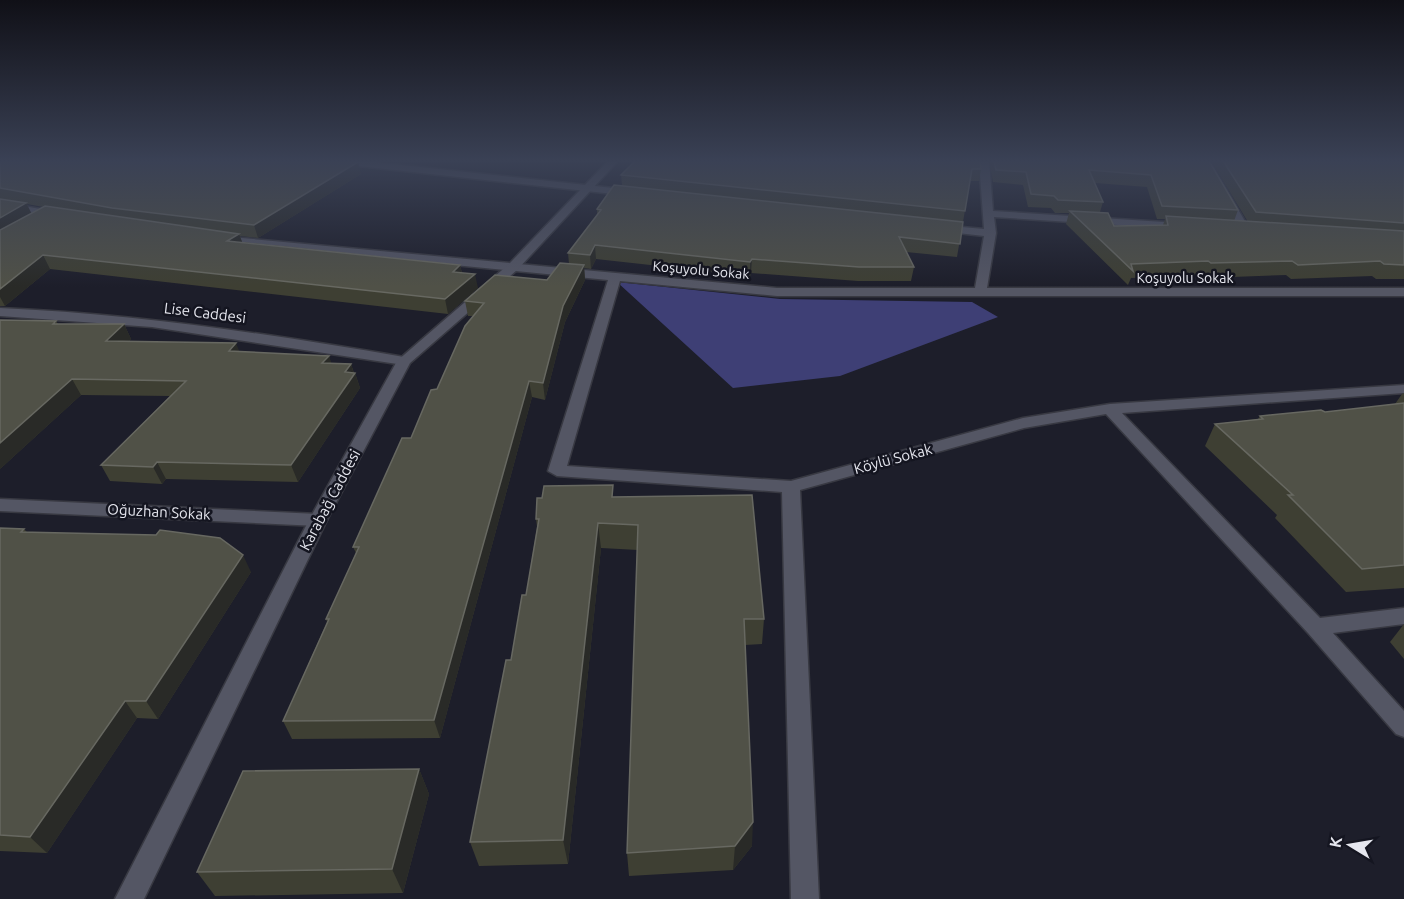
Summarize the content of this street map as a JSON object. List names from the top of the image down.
{
  "streets": {
    "street": [
      "Koşuyolu Sokak",
      "Lise Caddesi",
      "Köylü Sokak",
      "Karabağ Caddesi",
      "Oğuzhan Sokak"
    ]
  },
  "crossings": [
    ["Koşuyolu Sokak", "Köylü Sokak"],
    ["Koşuyolu Sokak", "Karabağ Caddesi"],
    ["Lise Caddesi", "Karabağ Caddesi"],
    ["Karabağ Caddesi", "Oğuzhan Sokak"]
  ],
  "north": "left"
}
